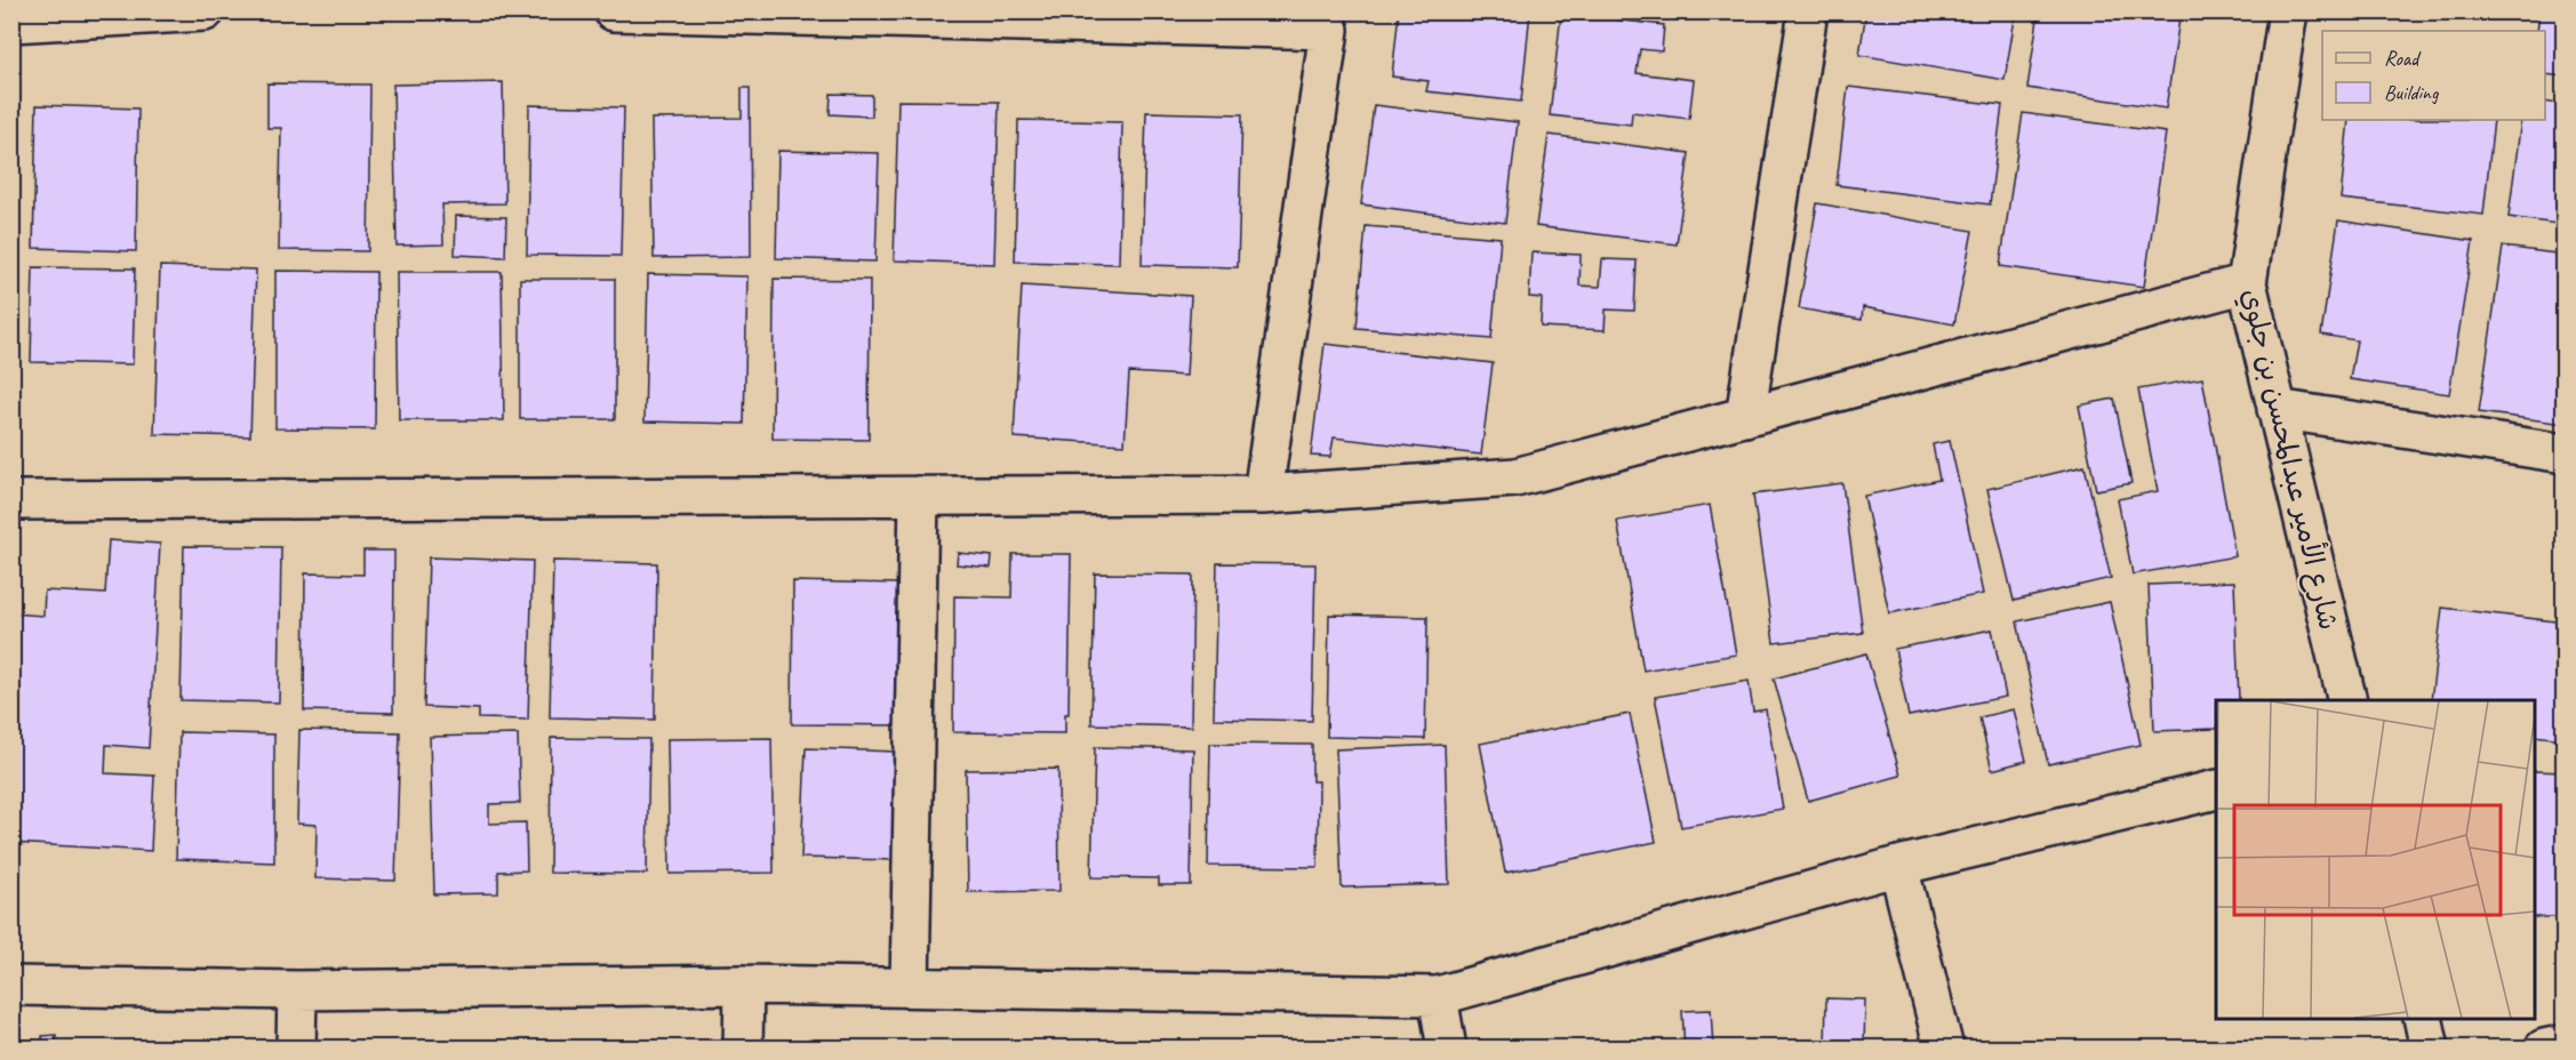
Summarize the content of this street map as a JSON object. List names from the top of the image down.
{
  "streets": {
    "street": ["شارع الأمير عبدالمحسن بن جلوي"]
  },
  "legend": ["Road", "Building"]
}
